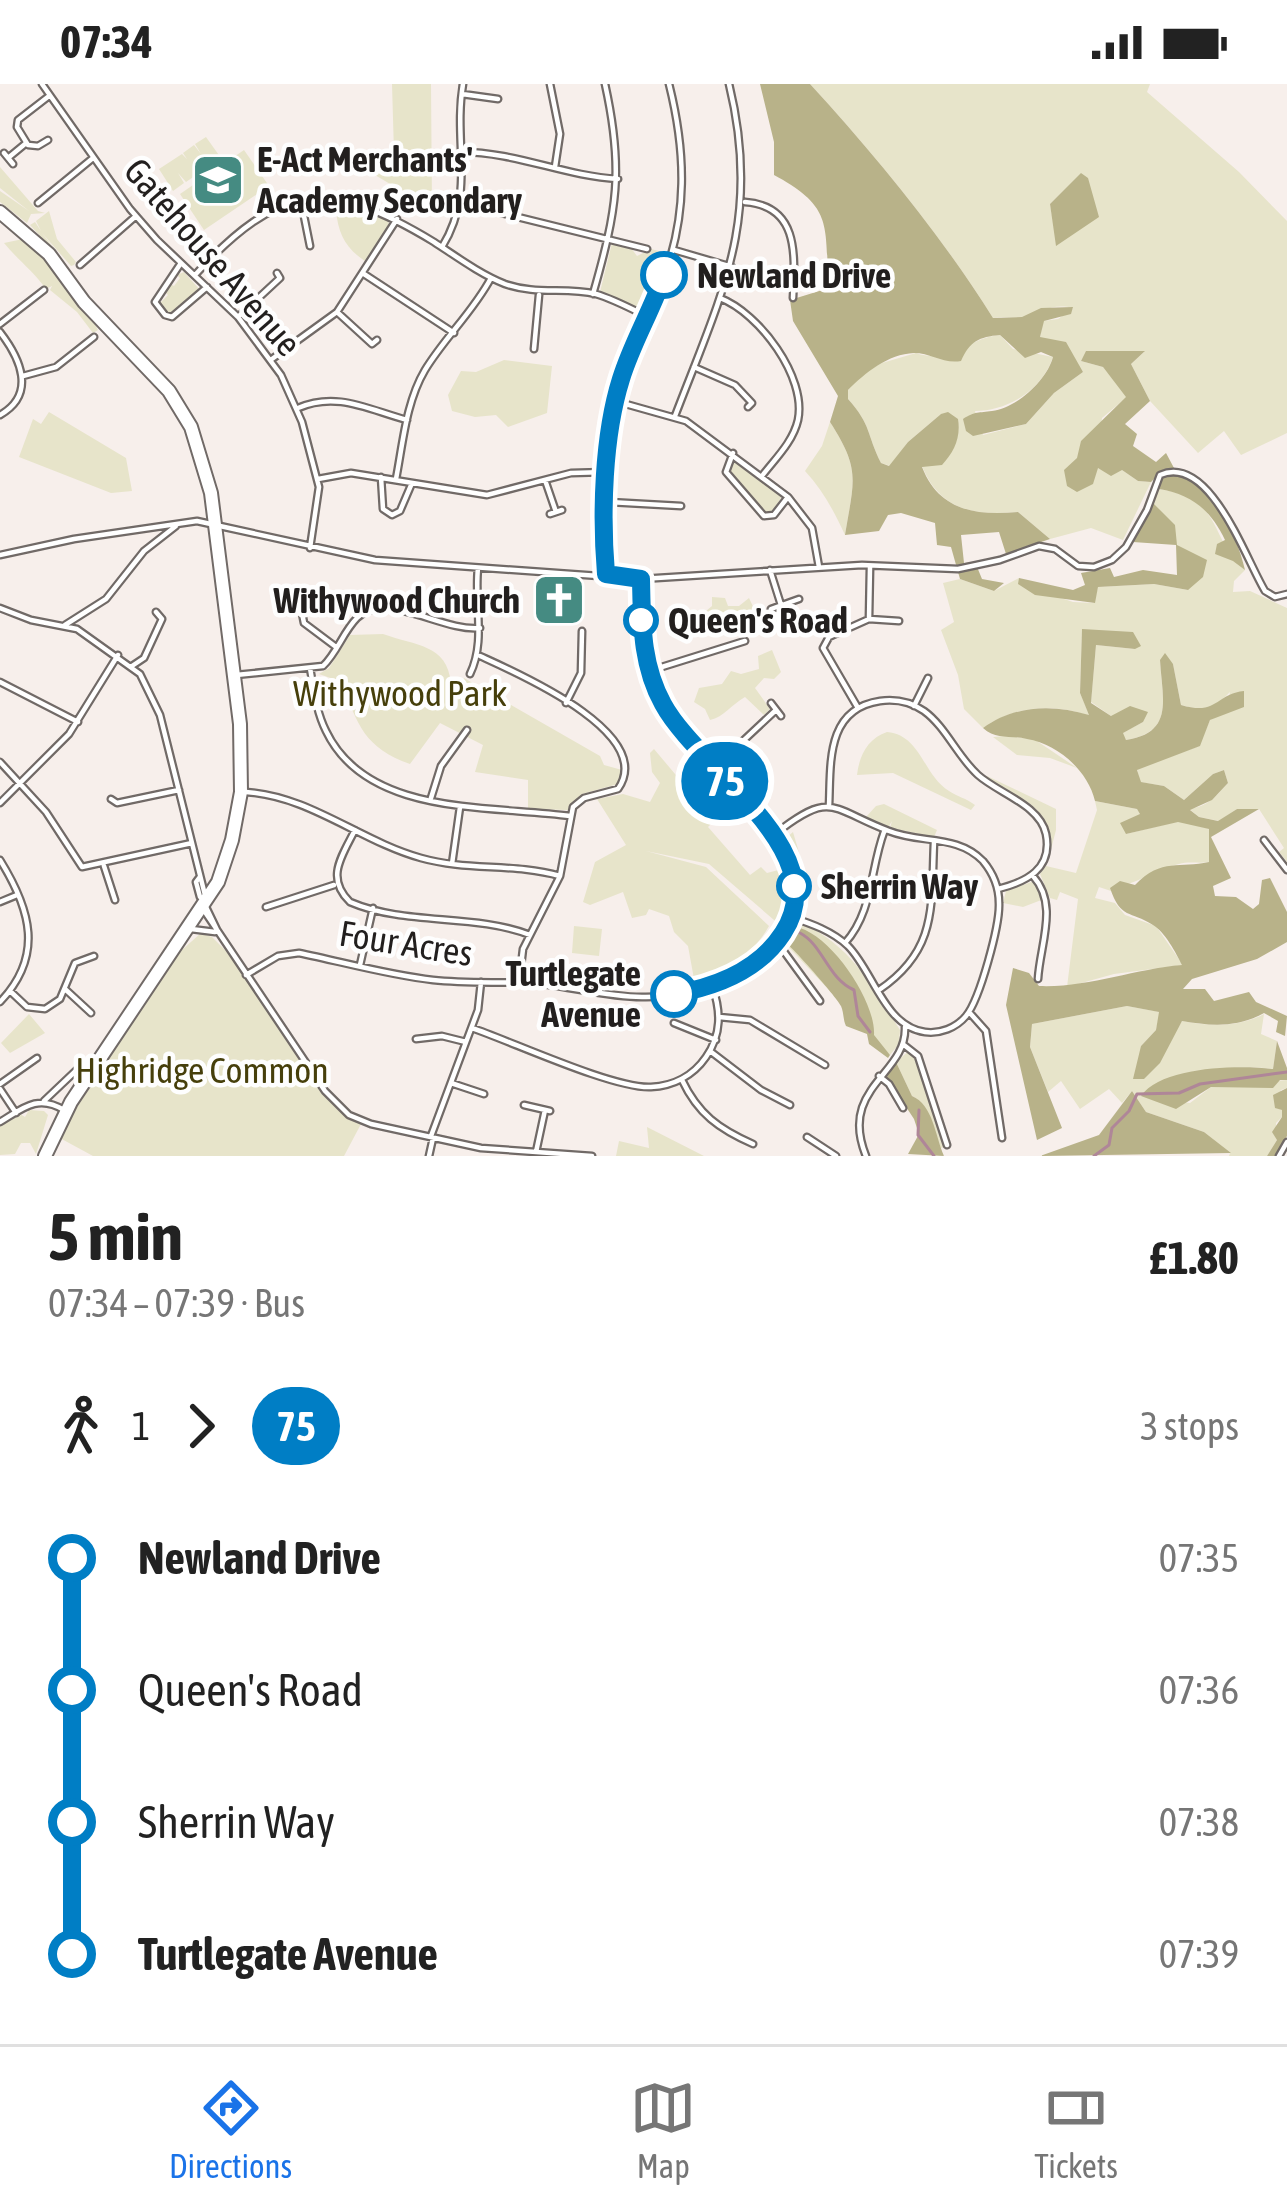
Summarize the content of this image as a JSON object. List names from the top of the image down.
{
  "streets": {
    "street": ["Gatehouse Avenue", "Four Acres"]
  },
  "parks": ["Withywood Park", "Highridge Common"],
  "places": {
    "school or university": ["E-Act Merchants' Academy Secondary"],
    "other": [
      "Newland Drive",
      "Queen's Road",
      "Sherrin Way",
      "Turtlegate Avenue"
    ],
    "church": ["Withywood Church"]
  },
  "lines": ["bus line 75"],
  "page": {
    "status": "07:34",
    "on_map": "75",
    "heading": ["5 min", "07:34 – 07:39 · Bus", "£1.80"],
    "legs": ["1", "75", "3 stops"],
    "list": [
      {
        "name": "Newland Drive",
        "value": "07:35"
      },
      {
        "name": "Queen's Road",
        "value": "07:36"
      },
      {
        "name": "Sherrin Way",
        "value": "07:38"
      },
      {
        "name": "Turtlegate Avenue",
        "value": "07:39"
      }
    ],
    "tabs": ["Directions", "Map", "Tickets"]
  }
}
